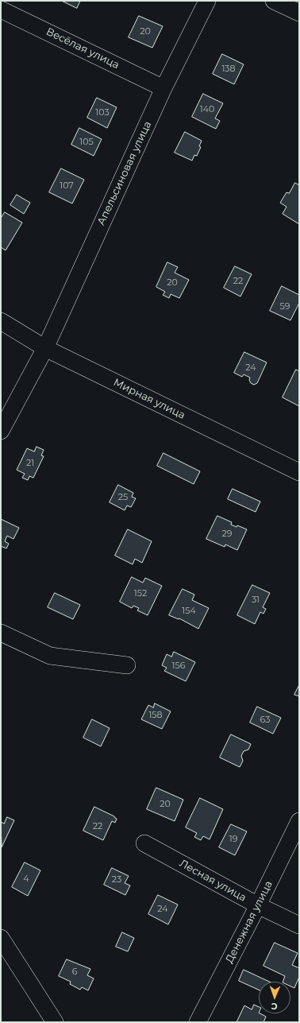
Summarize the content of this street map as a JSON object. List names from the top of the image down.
{
  "streets": {
    "street": [
      "Весёлая улица",
      "Апельсиновая улица",
      "Мирная улица",
      "Лесная улица",
      "Денежная улица"
    ]
  },
  "crossings": [
    ["Весёлая улица", "Апельсиновая улица"],
    ["Апельсиновая улица", "Мирная улица"],
    ["Лесная улица", "Денежная улица"]
  ],
  "house_numbers": [
    "20",
    "138",
    "140",
    "103",
    "105",
    "107",
    "22",
    "20",
    "59",
    "24",
    "21",
    "25",
    "29",
    "152",
    "31",
    "154",
    "156",
    "158",
    "63",
    "20",
    "22",
    "19",
    "4",
    "23",
    "24",
    "6"
  ],
  "north": "bottom"
}
